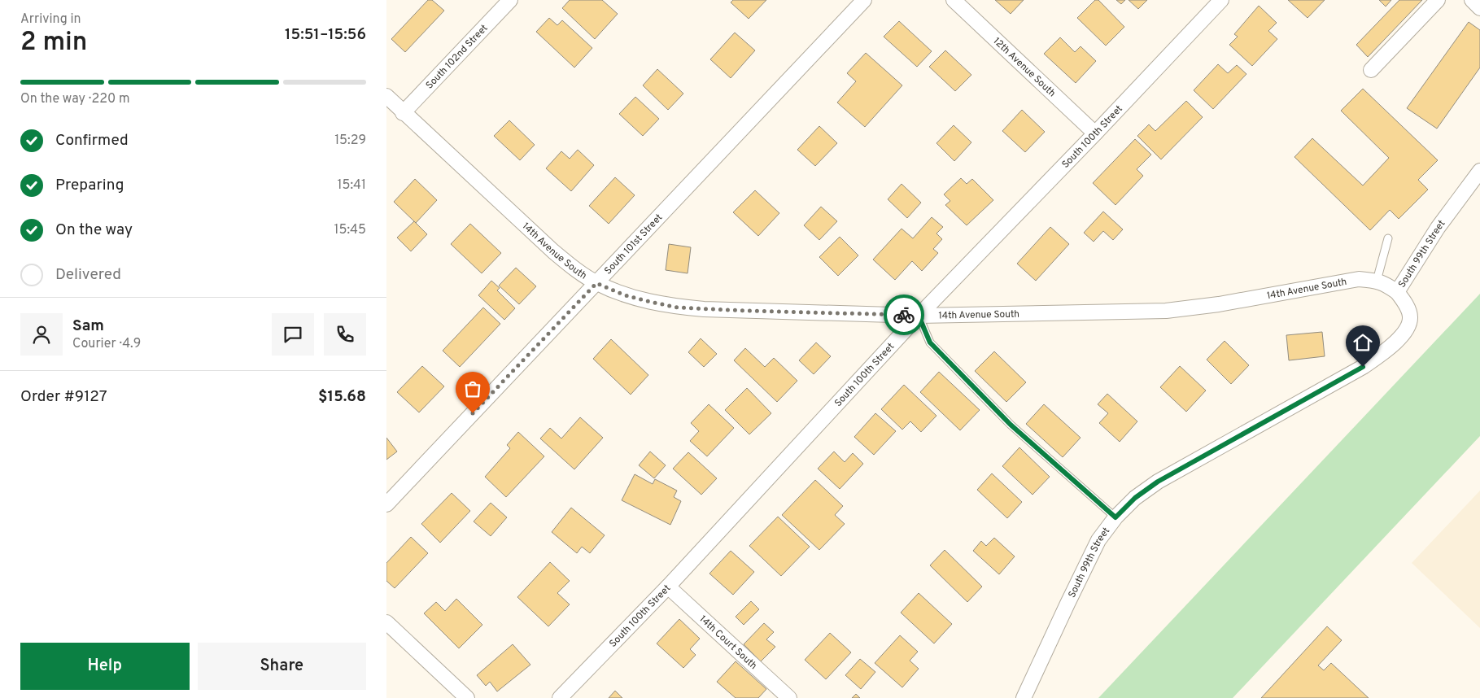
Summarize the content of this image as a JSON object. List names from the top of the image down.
{
  "streets": {
    "street": [
      "South 102nd Street",
      "12th Avenue South",
      "South 100th Street",
      "South 101st Street",
      "14th Avenue South",
      "South 99th Street",
      "14th Court South"
    ]
  },
  "crossings": [
    ["South 102nd Street", "14th Avenue South"],
    ["12th Avenue South", "South 100th Street"],
    ["South 100th Street", "14th Avenue South"],
    ["South 100th Street", "14th Court South"],
    ["South 101st Street", "14th Avenue South"],
    ["14th Avenue South", "South 99th Street"]
  ],
  "page": {
    "heading": ["2 min", "Arriving in", "15:51–15:56"],
    "panel": [
      "Sam",
      "Courier · 4.9",
      "Order #9127",
      "$15.68"
    ],
    "bar": "On the way · 220 m",
    "list": [
      ["Confirmed", "15:29"],
      ["Preparing", "15:41"],
      ["On the way", "15:45"],
      "Delivered"
    ],
    "buttons": ["Help", "Share"]
  }
}
